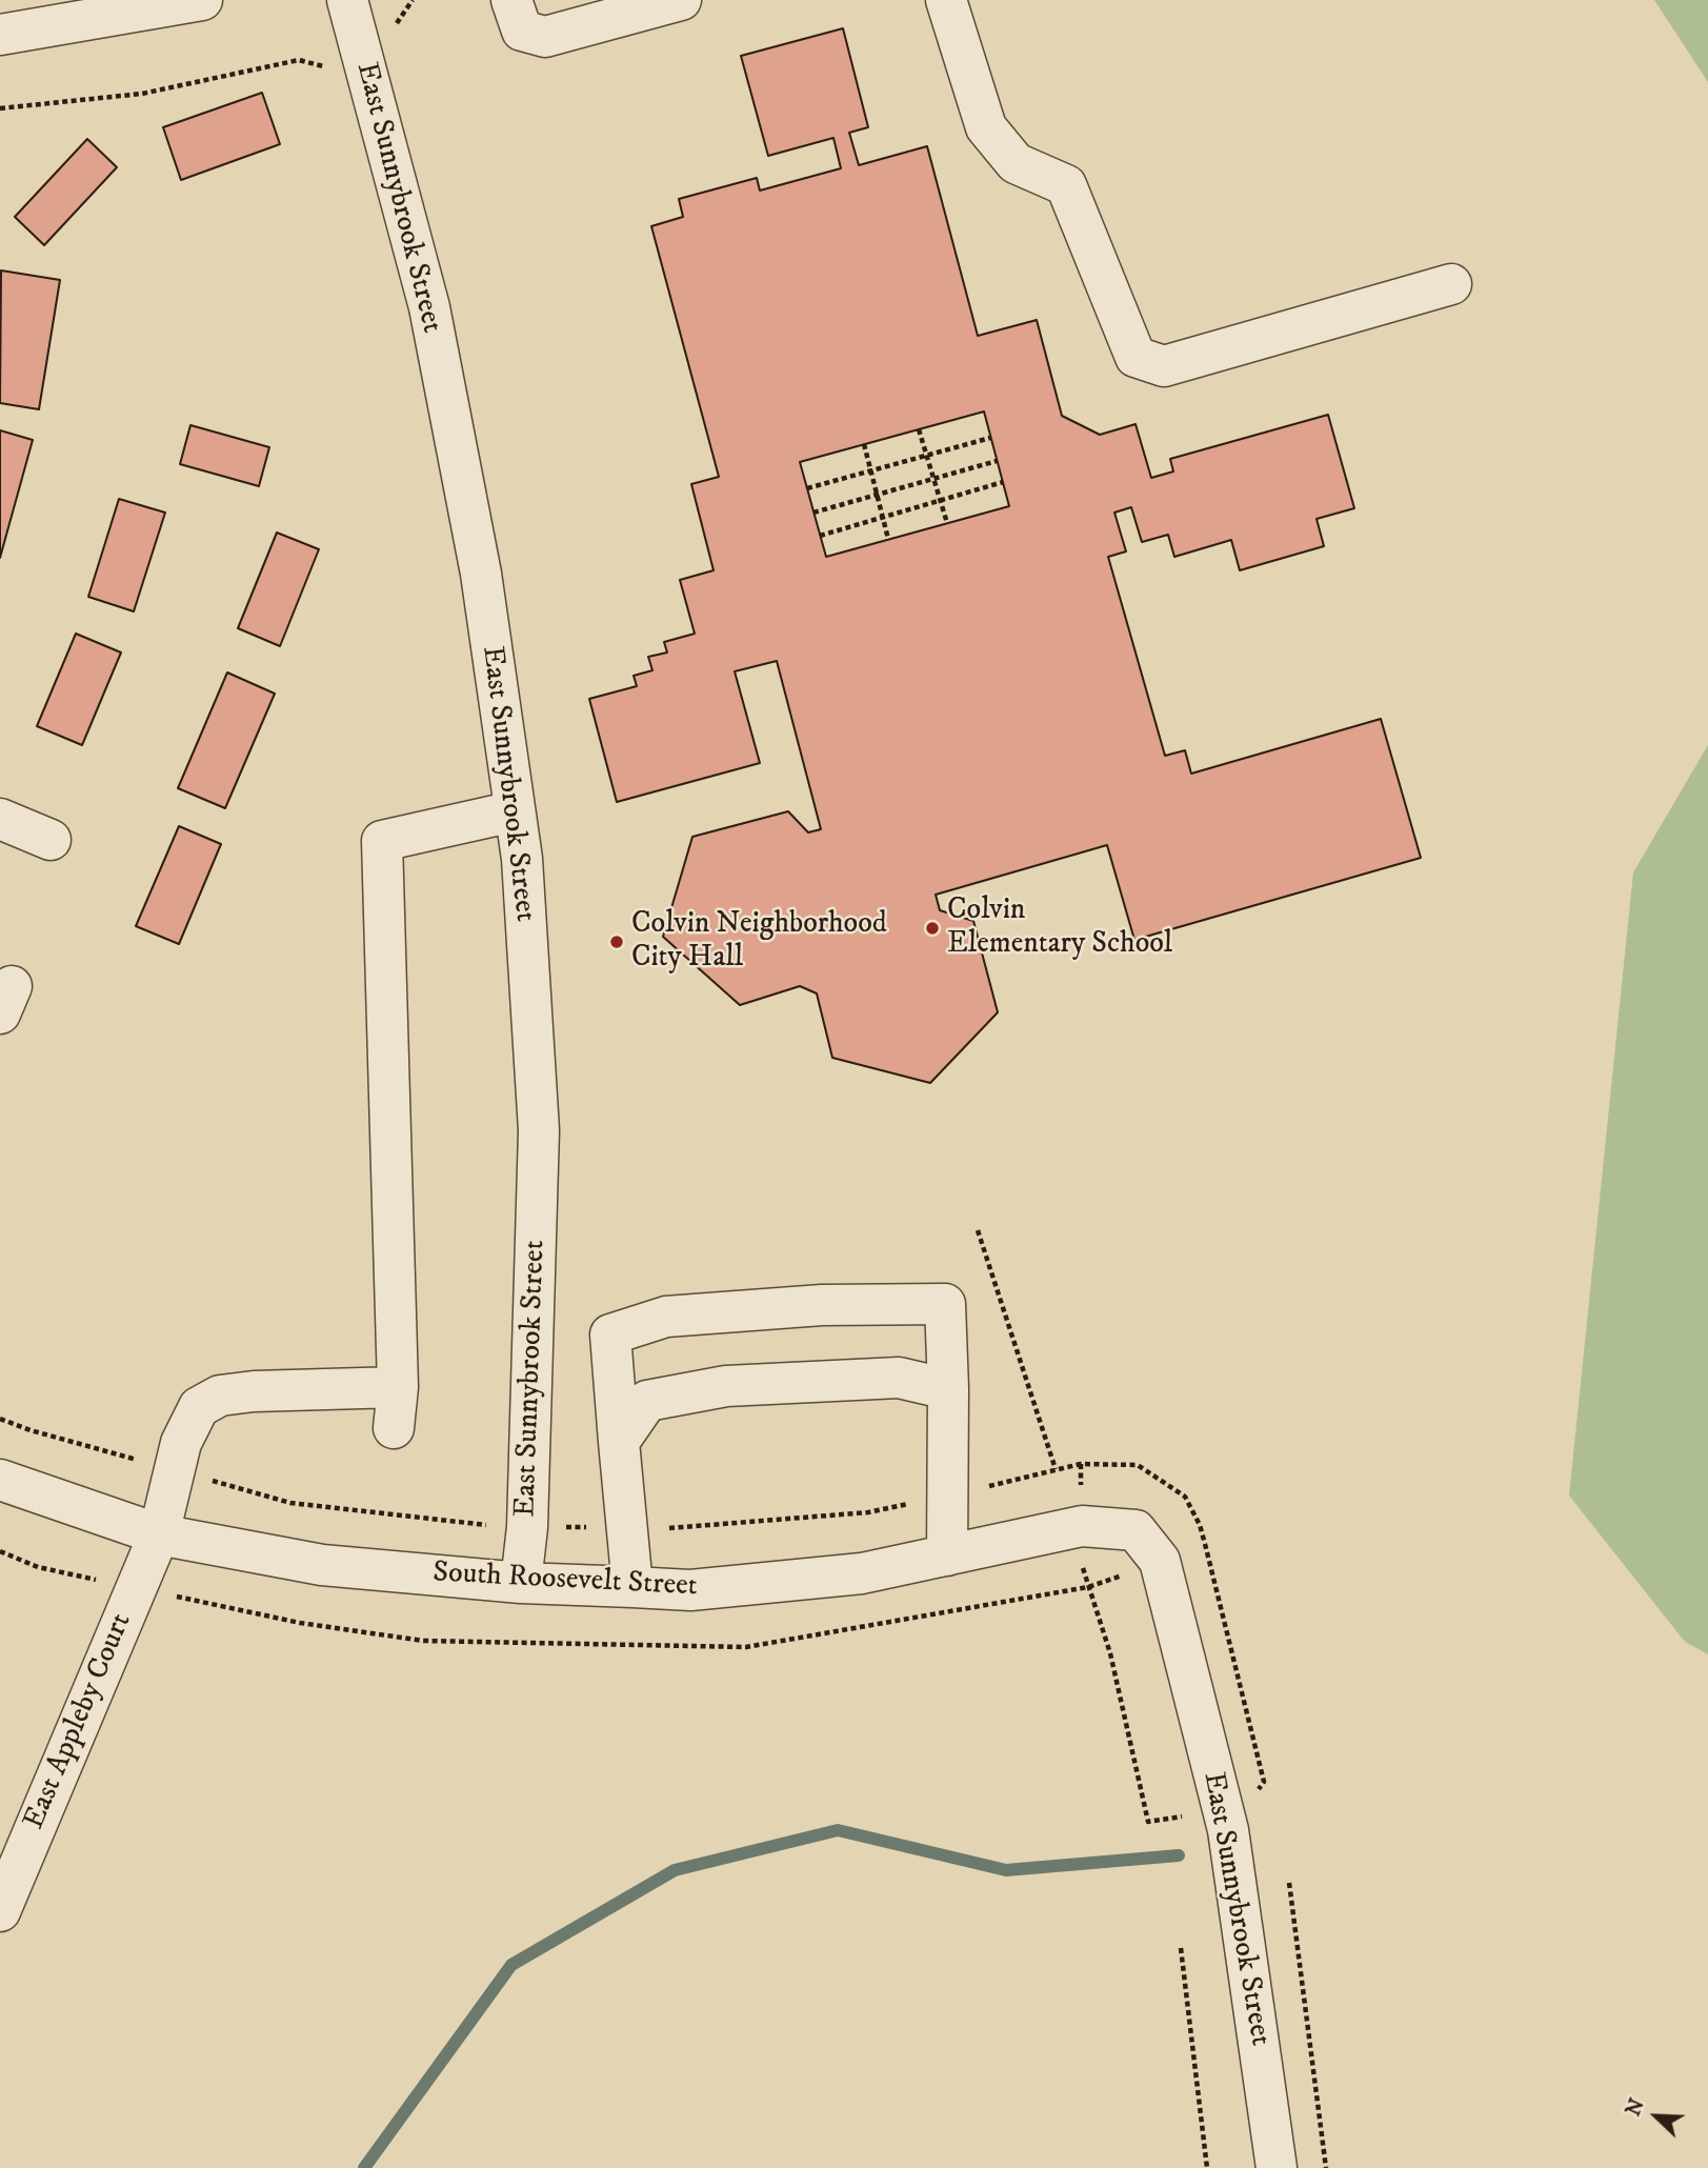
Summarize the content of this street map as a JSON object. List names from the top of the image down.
{
  "streets": {
    "street": ["East Sunnybrook Street", "South Roosevelt Street", "East Appleby Court"]
  },
  "crossings": [
    ["East Sunnybrook Street", "South Roosevelt Street"],
    ["South Roosevelt Street", "East Appleby Court"]
  ],
  "places": ["Colvin Elementary School", "Colvin Neighborhood City Hall"],
  "north": "top left"
}
